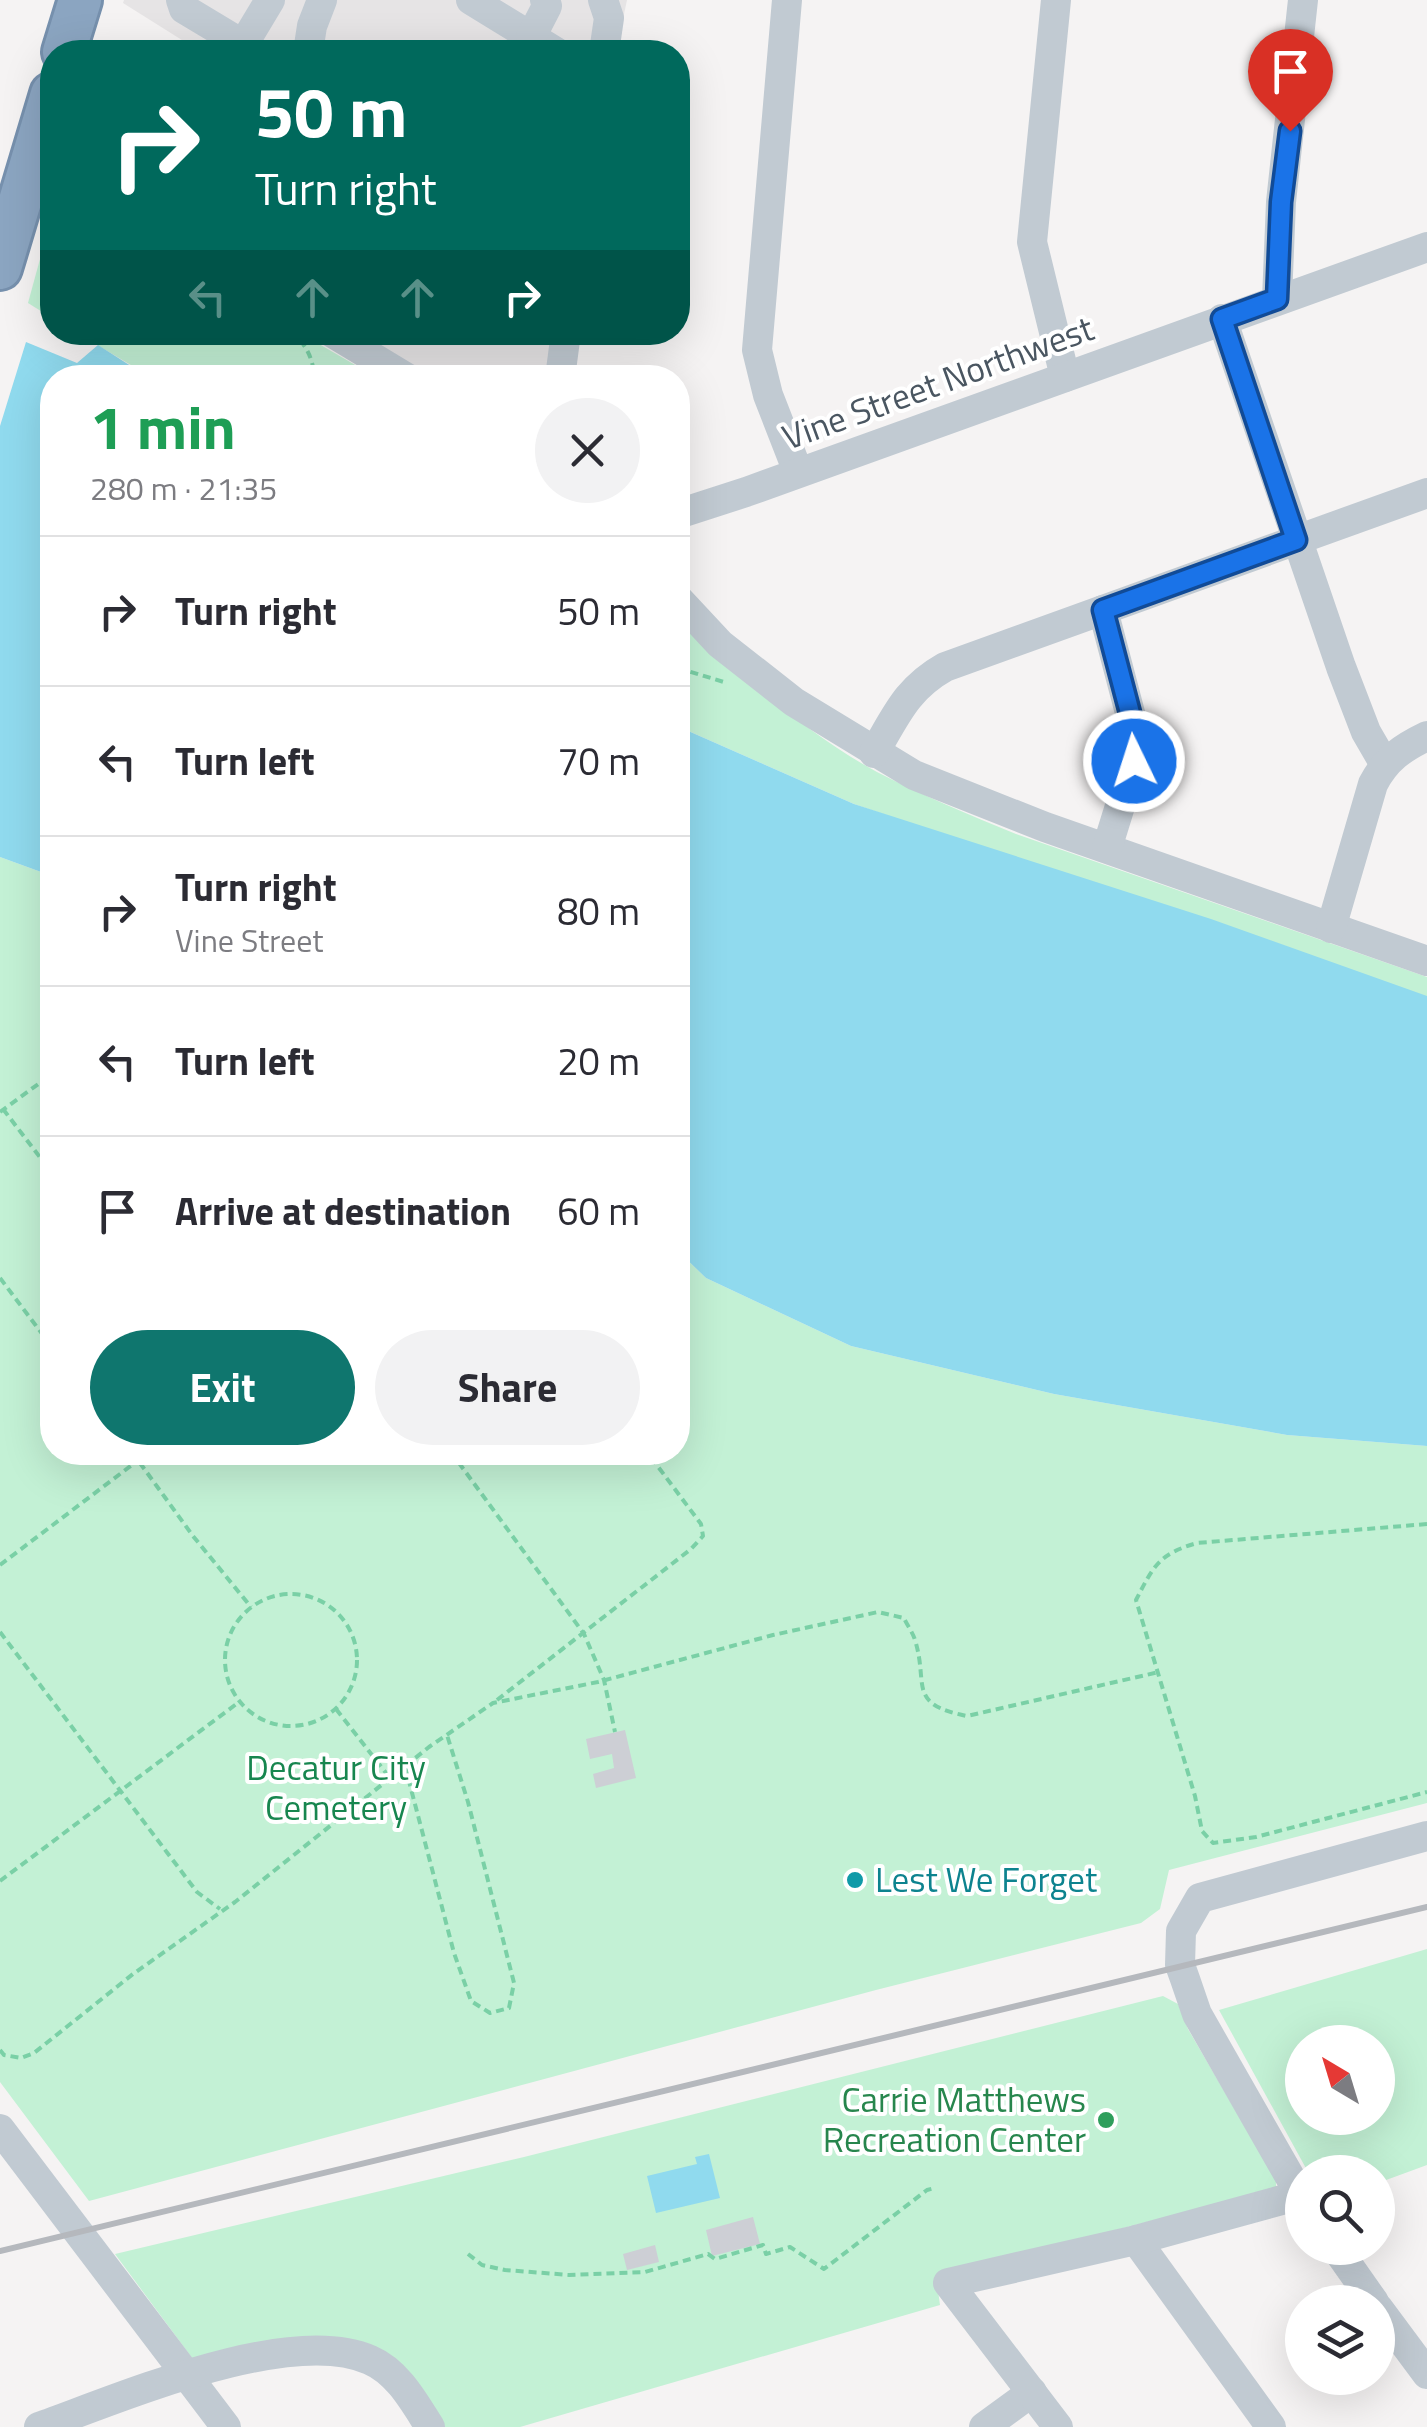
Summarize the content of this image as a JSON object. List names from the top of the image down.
{
  "streets": {
    "street": ["Vine Street Northwest"]
  },
  "parks": ["Decatur City Cemetery"],
  "places": ["Lest We Forget", "Carrie Matthews Recreation Center"],
  "north": "top left",
  "page": {
    "turn": ["50 m", "Turn right"],
    "heading": ["1 min", "280 m · 21:35"],
    "list": [
      {
        "name": "Turn right",
        "value": "50 m"
      },
      {
        "name": "Turn left",
        "value": "70 m"
      },
      {
        "name": "Turn right",
        "note": "Vine Street",
        "value": "80 m"
      },
      {
        "name": "Turn left",
        "value": "20 m"
      },
      {
        "name": "Arrive at destination",
        "value": "60 m"
      }
    ],
    "buttons": ["Exit", "Share"]
  }
}
